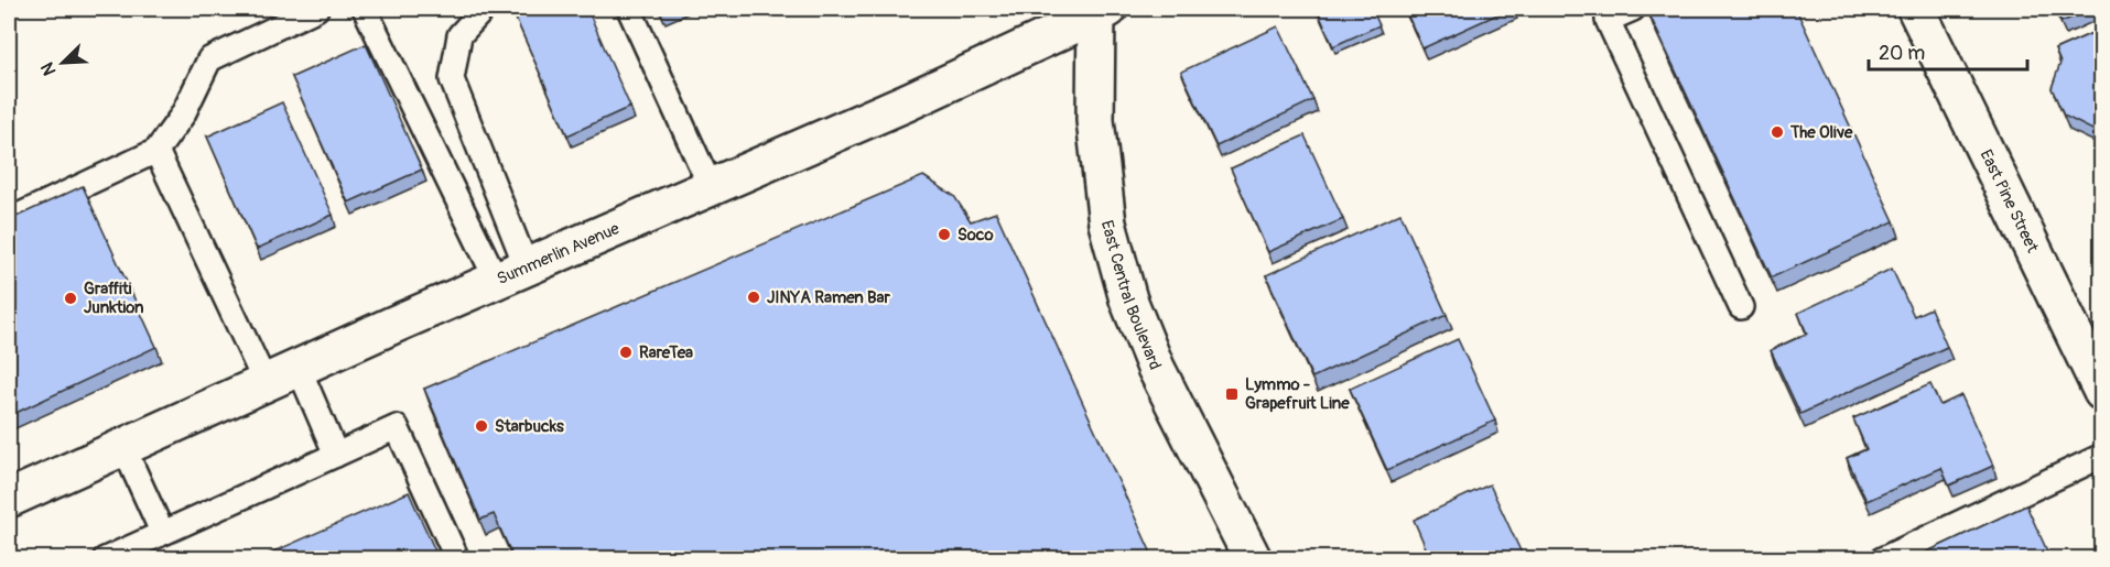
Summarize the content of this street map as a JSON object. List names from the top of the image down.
{
  "streets": {
    "street": ["East Pine Street", "Summerlin Avenue", "East Central Boulevard"]
  },
  "crossings": [
    ["Summerlin Avenue", "East Central Boulevard"]
  ],
  "places": {
    "other": [
      "The Olive",
      "Soco",
      "JINYA Ramen Bar",
      "Graffiti Junktion",
      "RareTea",
      "Starbucks"
    ],
    "transit": ["Lymmo - Grapefruit Line"]
  },
  "scale_bar": "20 m",
  "north": "bottom left"
}
